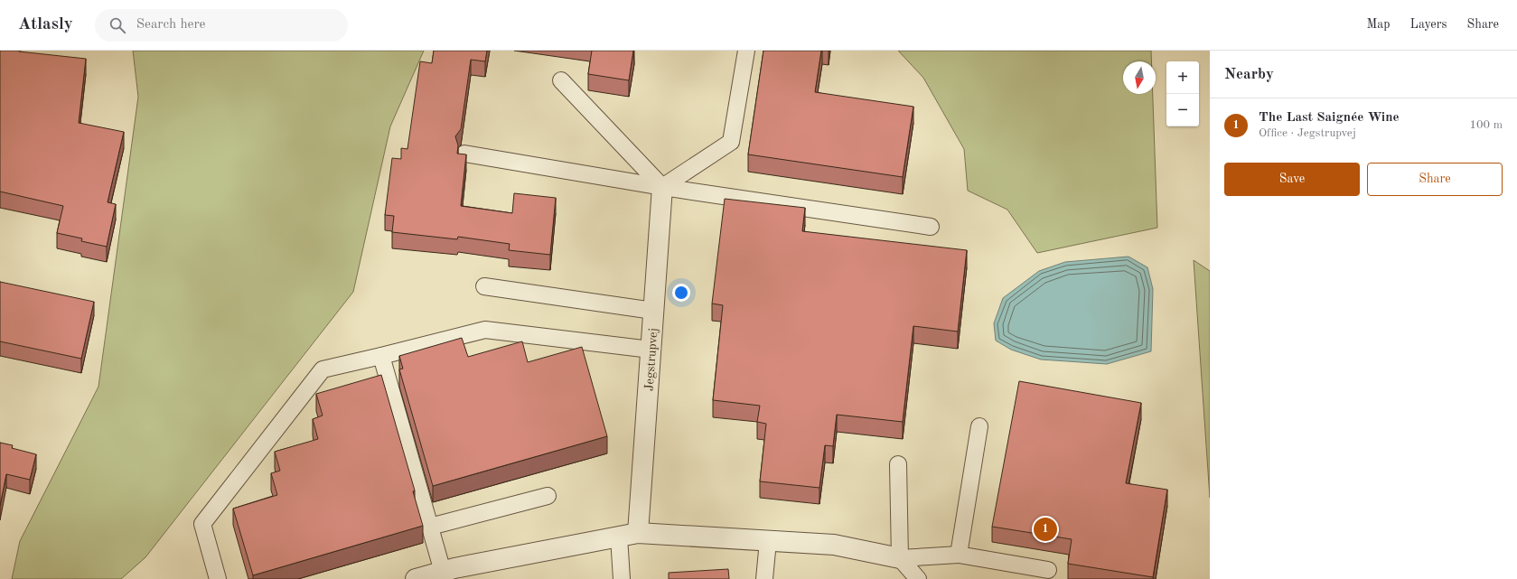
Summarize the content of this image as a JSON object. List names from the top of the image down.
{
  "streets": {
    "street": ["Jegstrupvej"]
  },
  "north": "bottom",
  "page": {
    "header": "Atlasly",
    "search": "Search here",
    "nav": ["Map", "Layers", "Share"],
    "heading": "Nearby",
    "map_buttons": ["+", "−"],
    "list": [
      {
        "mark": "1",
        "name": "The Last Saignée Wine",
        "note": "Office · Jegstrupvej",
        "value": "100 m"
      }
    ],
    "buttons": ["Save", "Share"],
    "pins": "1"
  }
}
